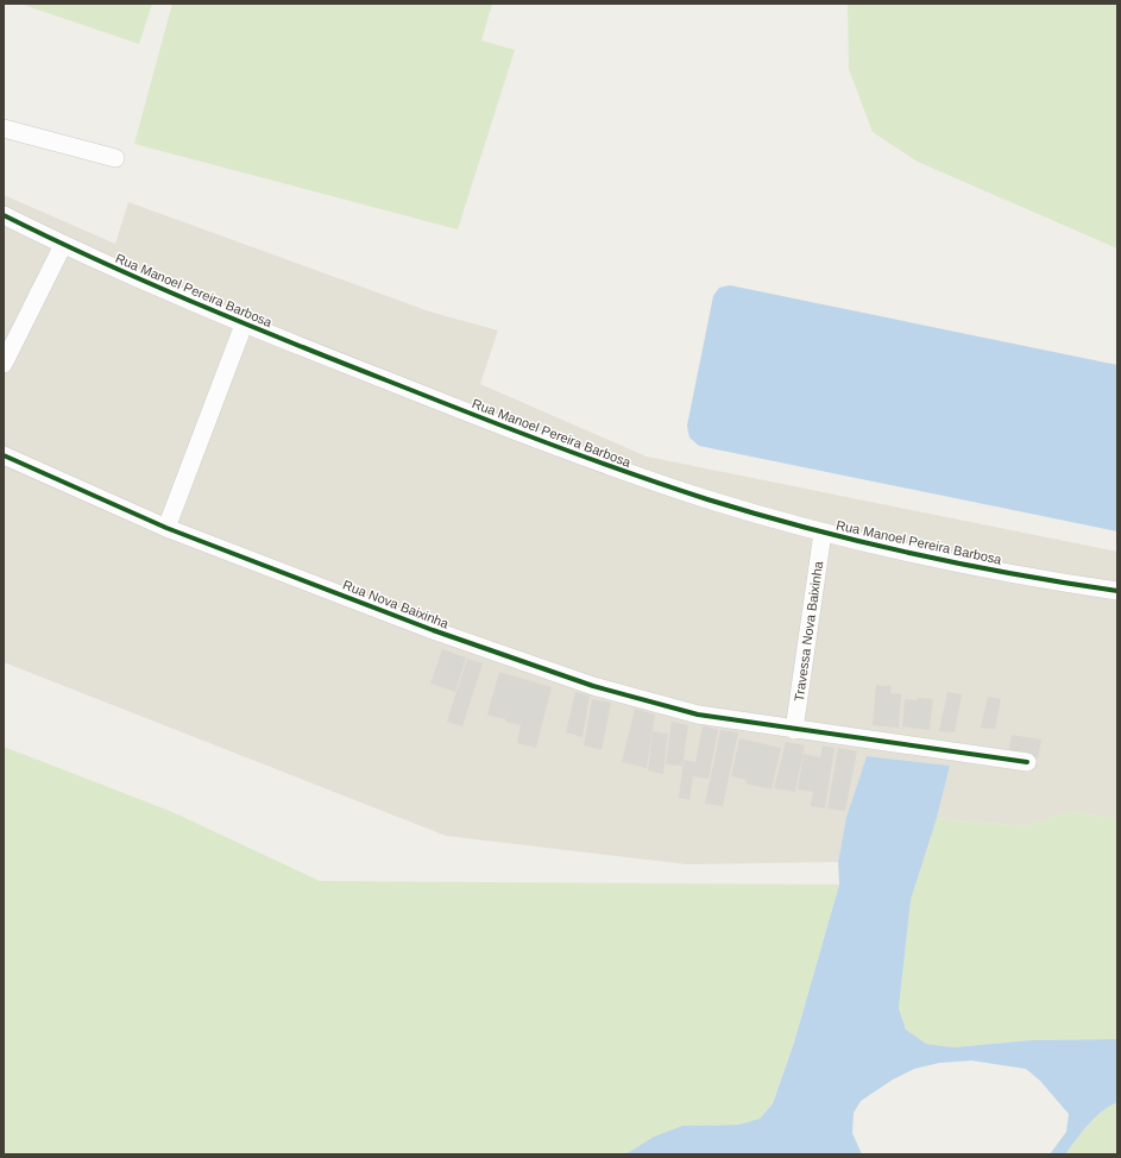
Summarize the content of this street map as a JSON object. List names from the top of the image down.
{
  "streets": {
    "street": ["Rua Manoel Pereira Barbosa", "Rua Nova Baixinha", "Travessa Nova Baixinha"]
  },
  "crossings": [
    ["Rua Manoel Pereira Barbosa", "Travessa Nova Baixinha"],
    ["Rua Nova Baixinha", "Travessa Nova Baixinha"]
  ]
}
